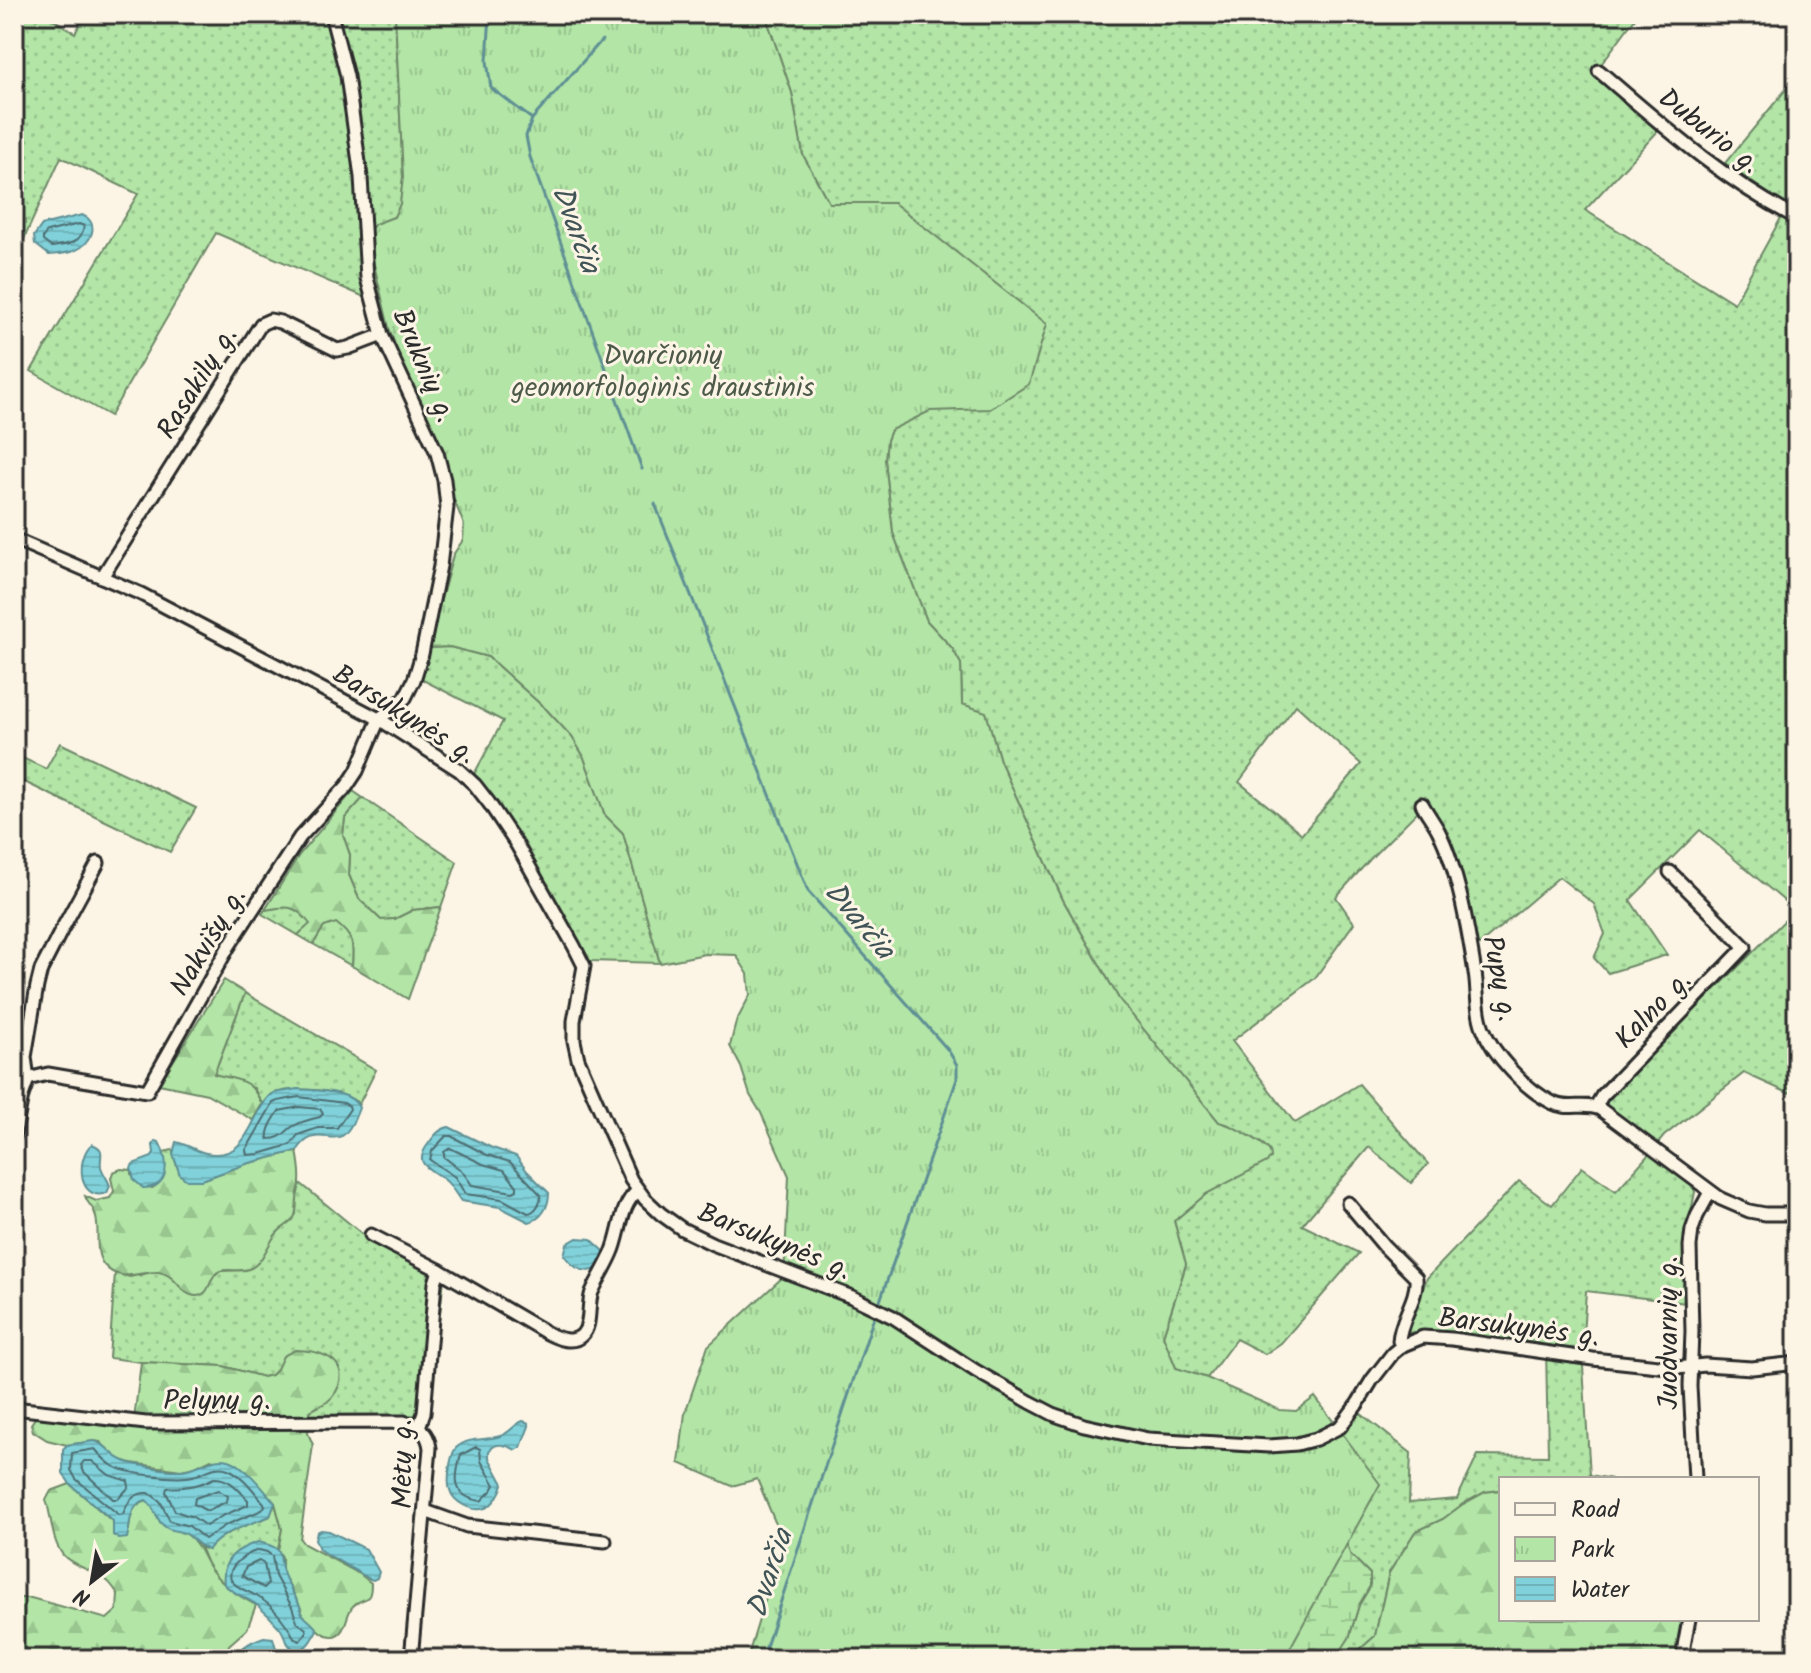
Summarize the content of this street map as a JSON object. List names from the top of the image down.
{
  "streets": {
    "street": [
      "Duburio g.",
      "Bruknių g.",
      "Rasakilų g.",
      "Barsukynės g.",
      "Nakvišų g.",
      "Pupų g.",
      "Kalno g.",
      "Juodvarnių g.",
      "Pelynų g.",
      "Mėtų g."
    ]
  },
  "crossings": [
    ["Bruknių g.", "Rasakilų g."],
    ["Bruknių g.", "Barsukynės g."],
    ["Bruknių g.", "Nakvišų g."],
    ["Rasakilų g.", "Barsukynės g."],
    ["Barsukynės g.", "Nakvišų g."],
    ["Barsukynės g.", "Juodvarnių g."],
    ["Pupų g.", "Kalno g."],
    ["Pelynų g.", "Mėtų g."]
  ],
  "water": ["Dvarčia"],
  "parks": ["Dvarčionių geomorfologinis draustinis"],
  "legend": ["Road", "Park", "Water"],
  "north": "bottom left"
}
